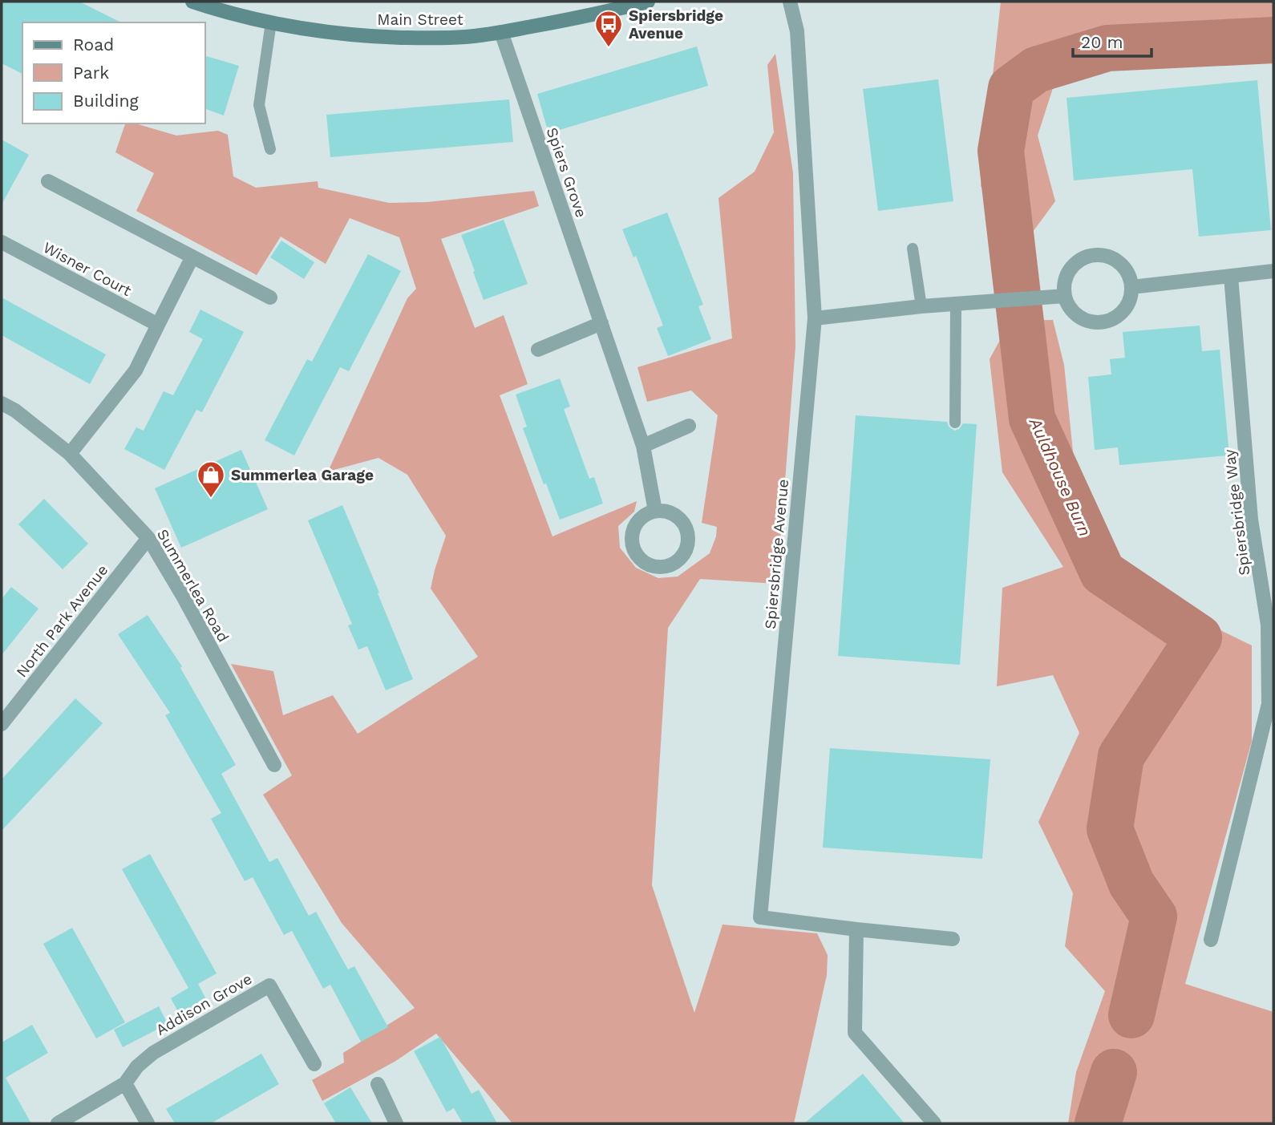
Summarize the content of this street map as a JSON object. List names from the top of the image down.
{
  "streets": {
    "main road": ["Main Street"],
    "street": [
      "Spiers Grove",
      "Wisner Court",
      "Spiersbridge Way",
      "Spiersbridge Avenue",
      "Summerlea Road",
      "North Park Avenue",
      "Addison Grove"
    ]
  },
  "crossings": [
    ["Main Street", "Spiers Grove"],
    ["Summerlea Road", "North Park Avenue"]
  ],
  "water": ["Auldhouse Burn"],
  "places": {
    "bus stop": ["Spiersbridge Avenue"],
    "shop": ["Summerlea Garage"]
  },
  "legend": ["Road", "Park", "Building"],
  "scale_bar": "20 m"
}
